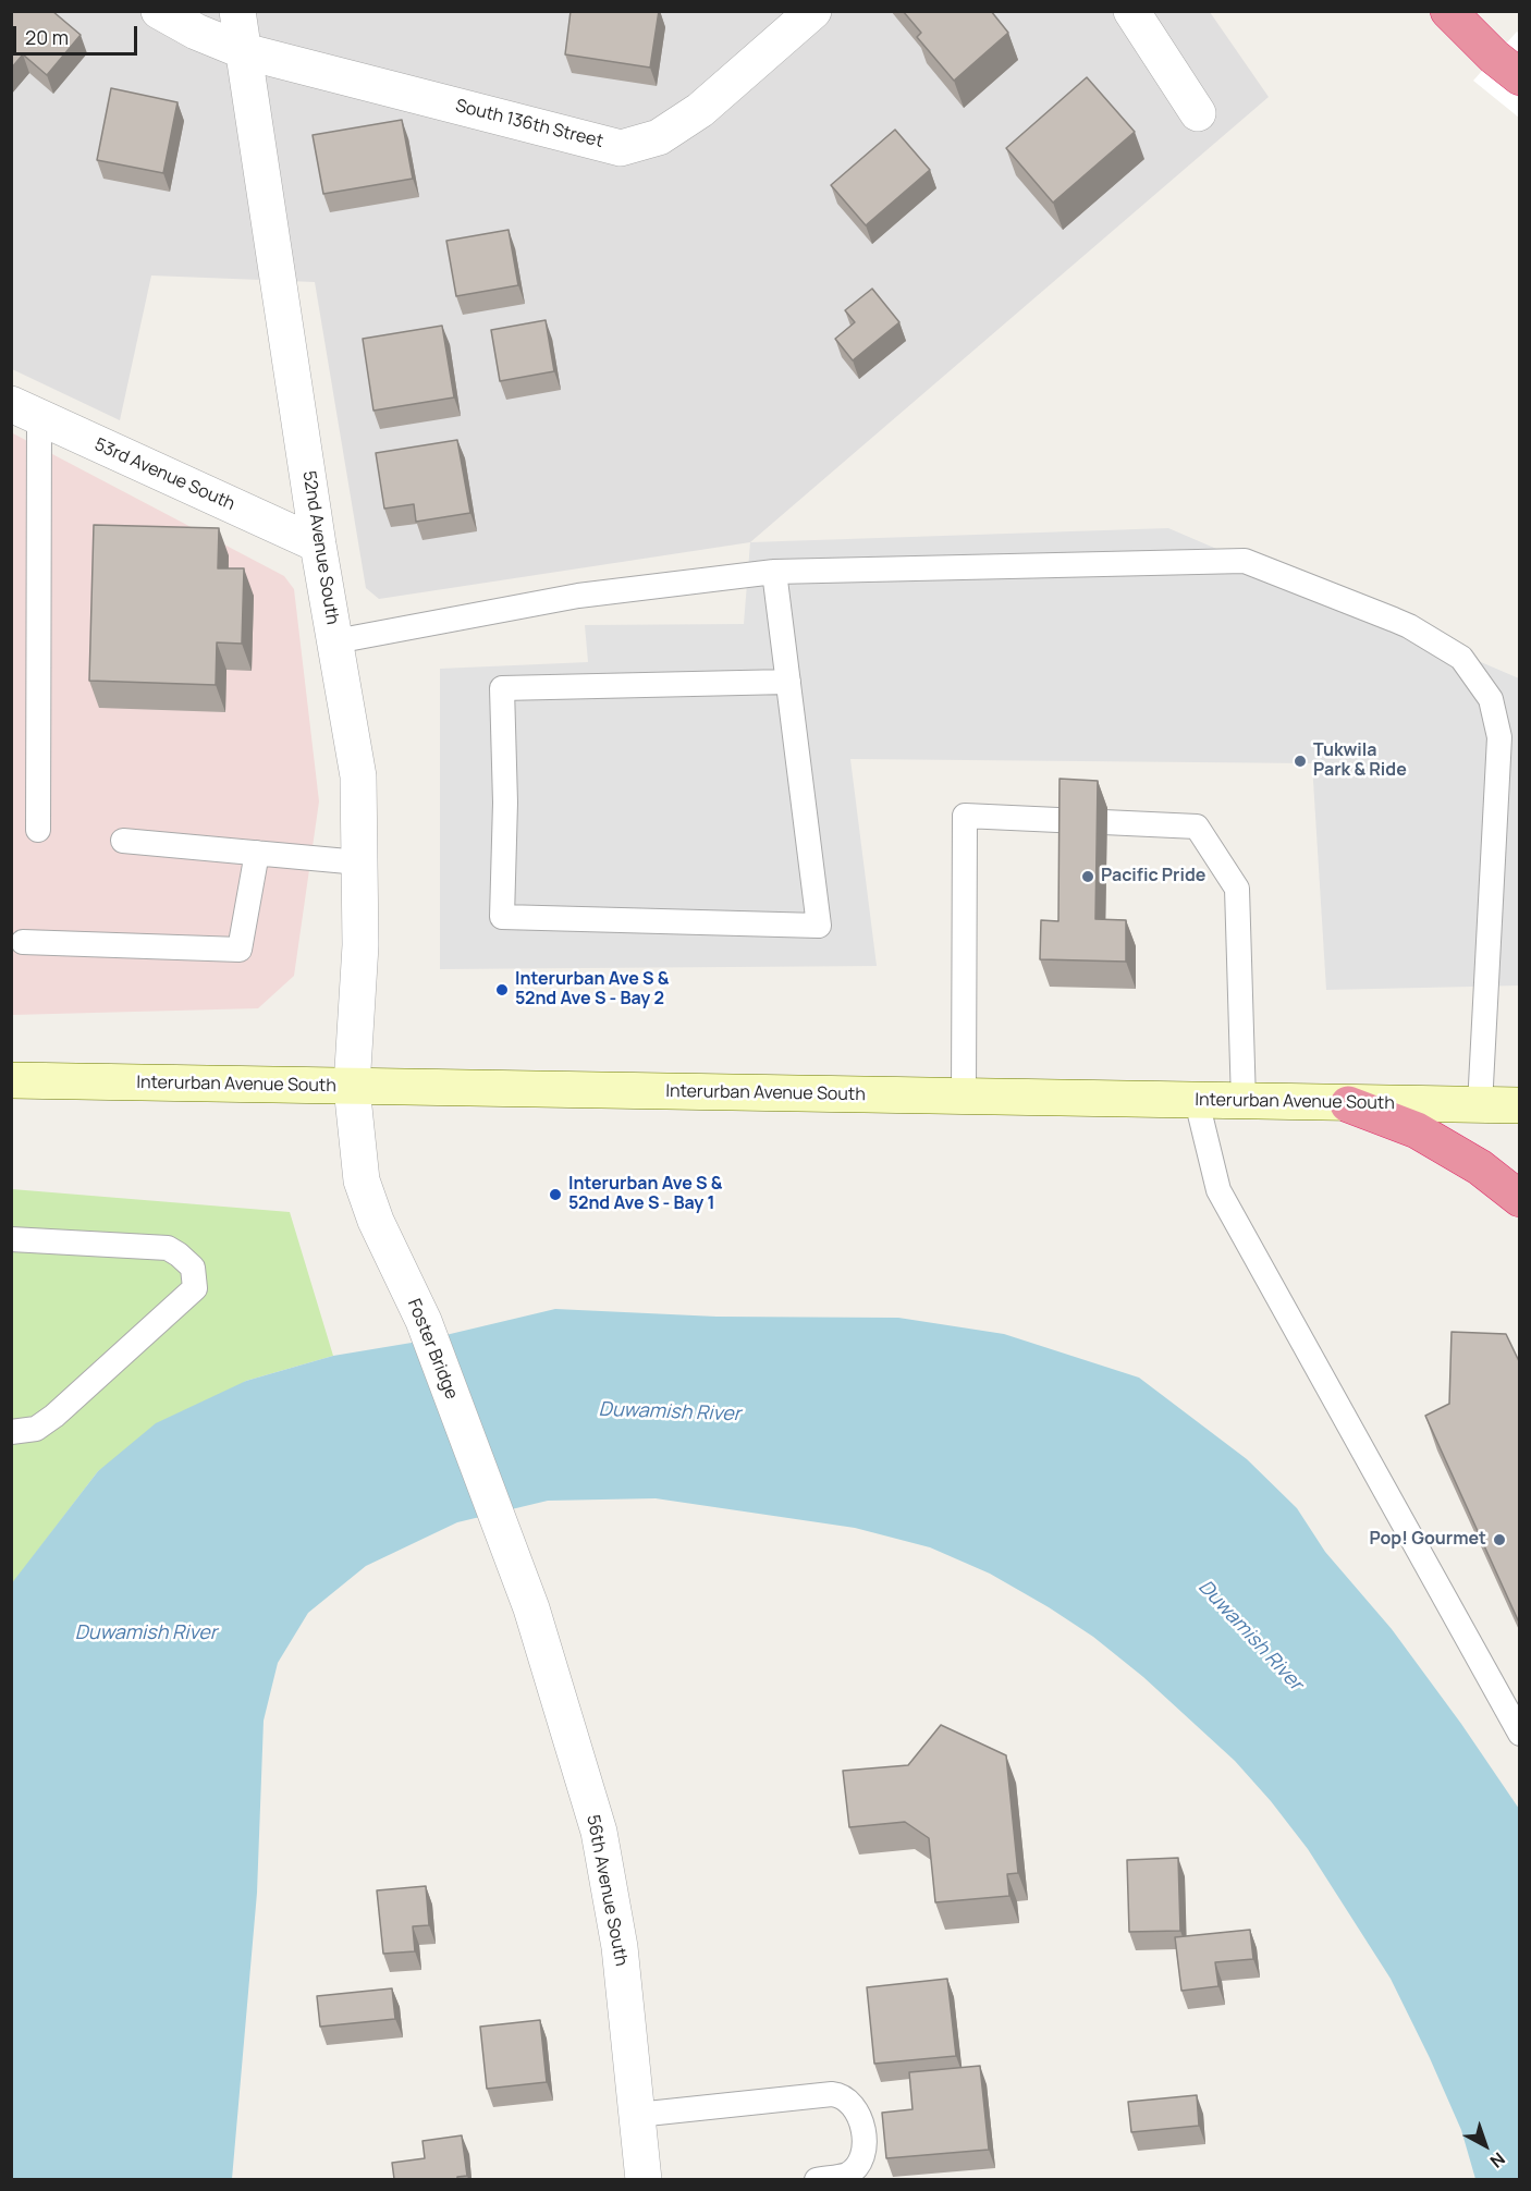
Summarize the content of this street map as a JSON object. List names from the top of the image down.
{
  "streets": {
    "main road": ["Interurban Avenue South"],
    "street": [
      "South 136th Street",
      "53rd Avenue South",
      "52nd Avenue South",
      "Foster Bridge",
      "56th Avenue South"
    ]
  },
  "crossings": [
    ["South 136th Street", "52nd Avenue South"],
    ["53rd Avenue South", "52nd Avenue South"],
    ["52nd Avenue South", "Interurban Avenue South"],
    ["52nd Avenue South", "Foster Bridge"],
    ["Interurban Avenue South", "Foster Bridge"],
    ["Foster Bridge", "56th Avenue South"]
  ],
  "water": ["Duwamish River"],
  "places": [
    "Tukwila Park & Ride",
    "Pacific Pride",
    "Interurban Ave S & 52nd Ave S - Bay 2",
    "Interurban Ave S & 52nd Ave S - Bay 1",
    "Pop! Gourmet"
  ],
  "scale_bar": "20 m",
  "north": "bottom right"
}
